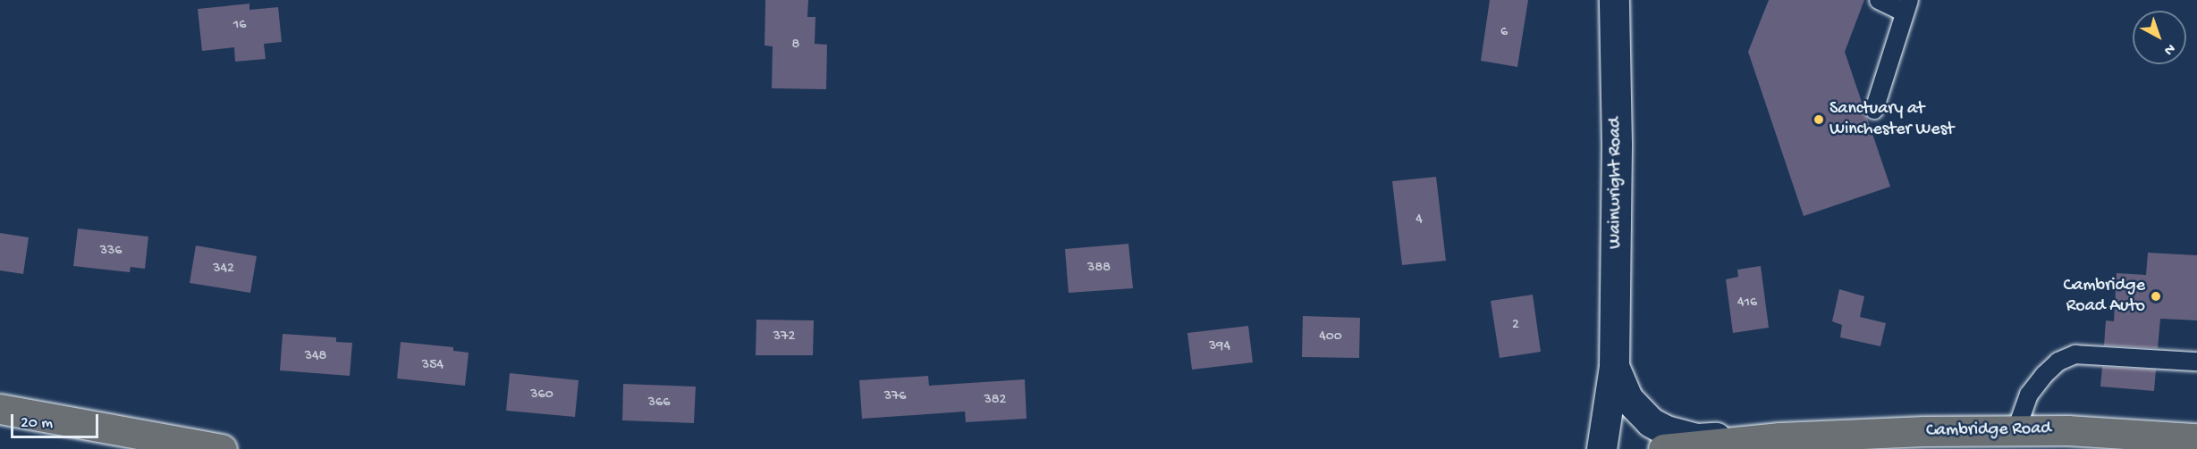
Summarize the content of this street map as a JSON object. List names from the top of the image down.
{
  "streets": {
    "highway": ["Cambridge Road"],
    "street": ["Wainwright Road"]
  },
  "crossings": [
    ["Wainwright Road", "Cambridge Road"]
  ],
  "places": ["Sanctuary at Winchester West", "Cambridge Road Auto"],
  "house_numbers": [
    "16",
    "6",
    "8",
    "4",
    "336",
    "388",
    "342",
    "416",
    "2",
    "372",
    "400",
    "394",
    "348",
    "354",
    "360",
    "376",
    "382",
    "366"
  ],
  "scale_bar": "20 m",
  "north": "bottom right"
}
